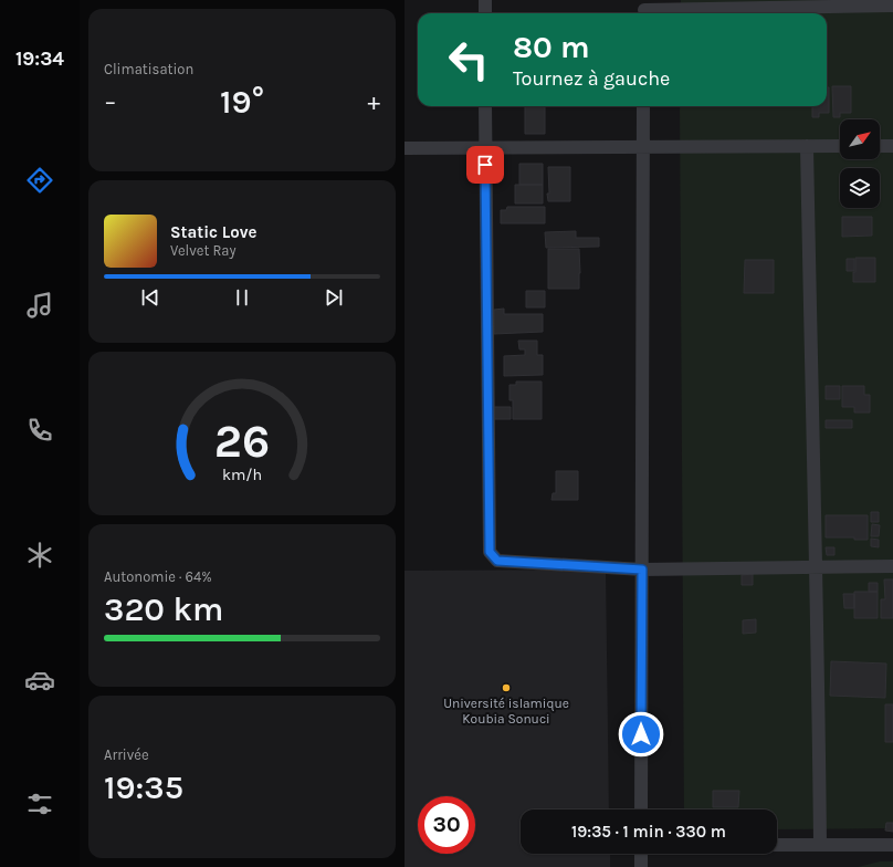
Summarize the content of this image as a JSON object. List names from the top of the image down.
{
  "places": ["Université islamique Koubia Sonuci"],
  "north": "top right",
  "page": {
    "tabs": "19:34",
    "tile": [
      "Climatisation",
      ["Autonomie · 64%", "320 km"],
      ["Arrivée", "19:35"]
    ],
    "turn": ["80 m", "Tournez à gauche"],
    "heat": ["−", "19°", "+"],
    "song": ["Static Love", "Velvet Ray"],
    "limit": "30",
    "trip": "19:35 · 1 min · 330 m",
    "gauge": ["26", "km/h"]
  }
}
